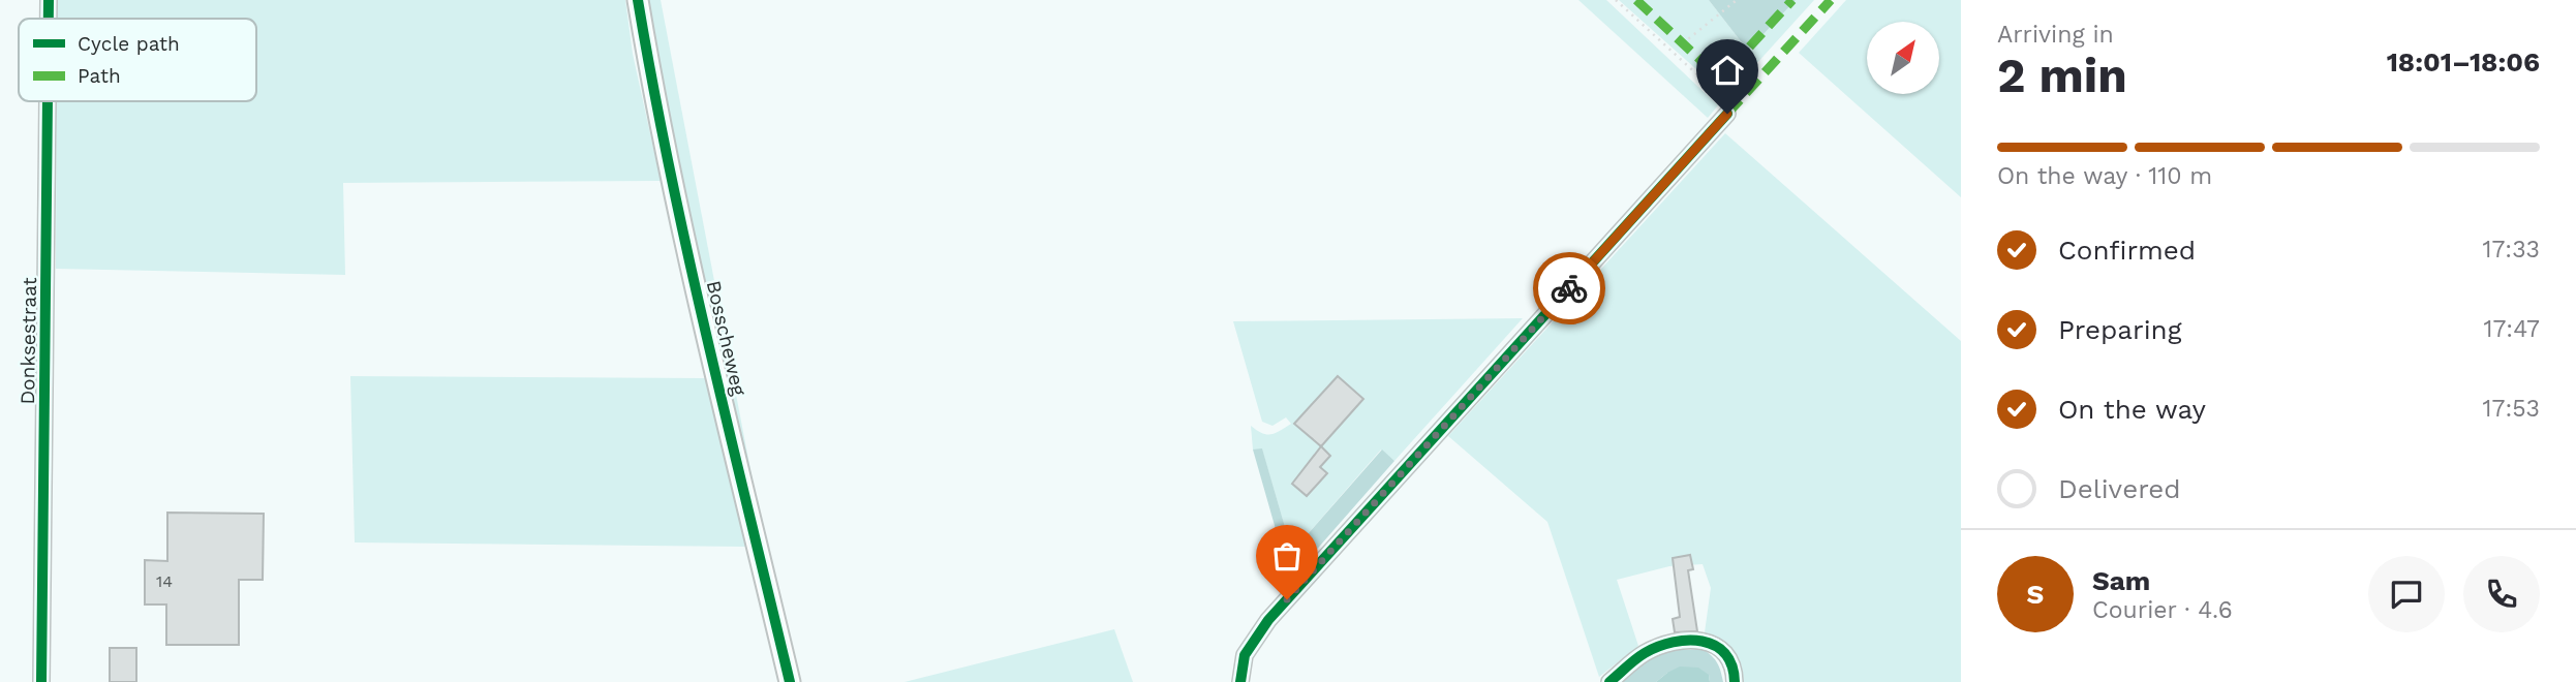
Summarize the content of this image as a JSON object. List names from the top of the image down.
{
  "streets": {
    "street": ["Bosscheweg", "Donksestraat"]
  },
  "house_numbers": ["14"],
  "legend": ["Cycle path", "Path"],
  "north": "top right",
  "page": {
    "heading": ["2 min", "Arriving in", "18:01–18:06"],
    "panel": ["Sam", "Courier · 4.6"],
    "bar": "On the way · 110 m",
    "list": [
      ["Confirmed", "17:33"],
      ["Preparing", "17:47"],
      ["On the way", "17:53"],
      "Delivered"
    ],
    "round": "S"
  }
}
